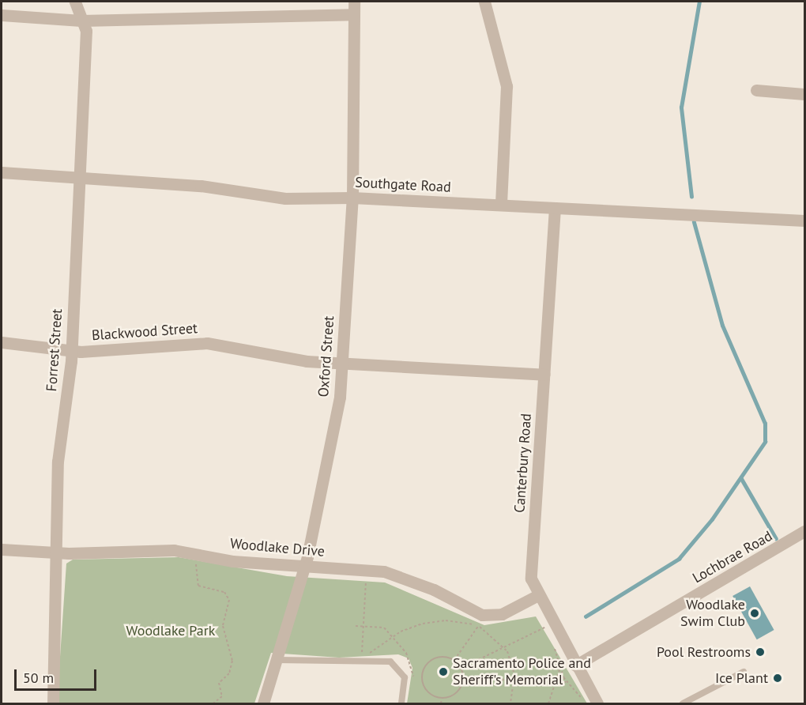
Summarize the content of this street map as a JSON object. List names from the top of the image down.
{
  "streets": {
    "street": [
      "Southgate Road",
      "Blackwood Street",
      "Forrest Street",
      "Oxford Street",
      "Canterbury Road",
      "Woodlake Drive",
      "Lochbrae Road"
    ]
  },
  "crossings": [
    ["Southgate Road", "Forrest Street"],
    ["Southgate Road", "Oxford Street"],
    ["Southgate Road", "Canterbury Road"],
    ["Blackwood Street", "Forrest Street"],
    ["Blackwood Street", "Oxford Street"],
    ["Blackwood Street", "Canterbury Road"],
    ["Forrest Street", "Woodlake Drive"],
    ["Oxford Street", "Woodlake Drive"],
    ["Canterbury Road", "Lochbrae Road"]
  ],
  "parks": ["Woodlake Park"],
  "places": [
    "Woodlake Swim Club",
    "Pool Restrooms",
    "Sacramento Police and Sheriff's Memorial",
    "Ice Plant"
  ],
  "scale_bar": "50 m"
}
